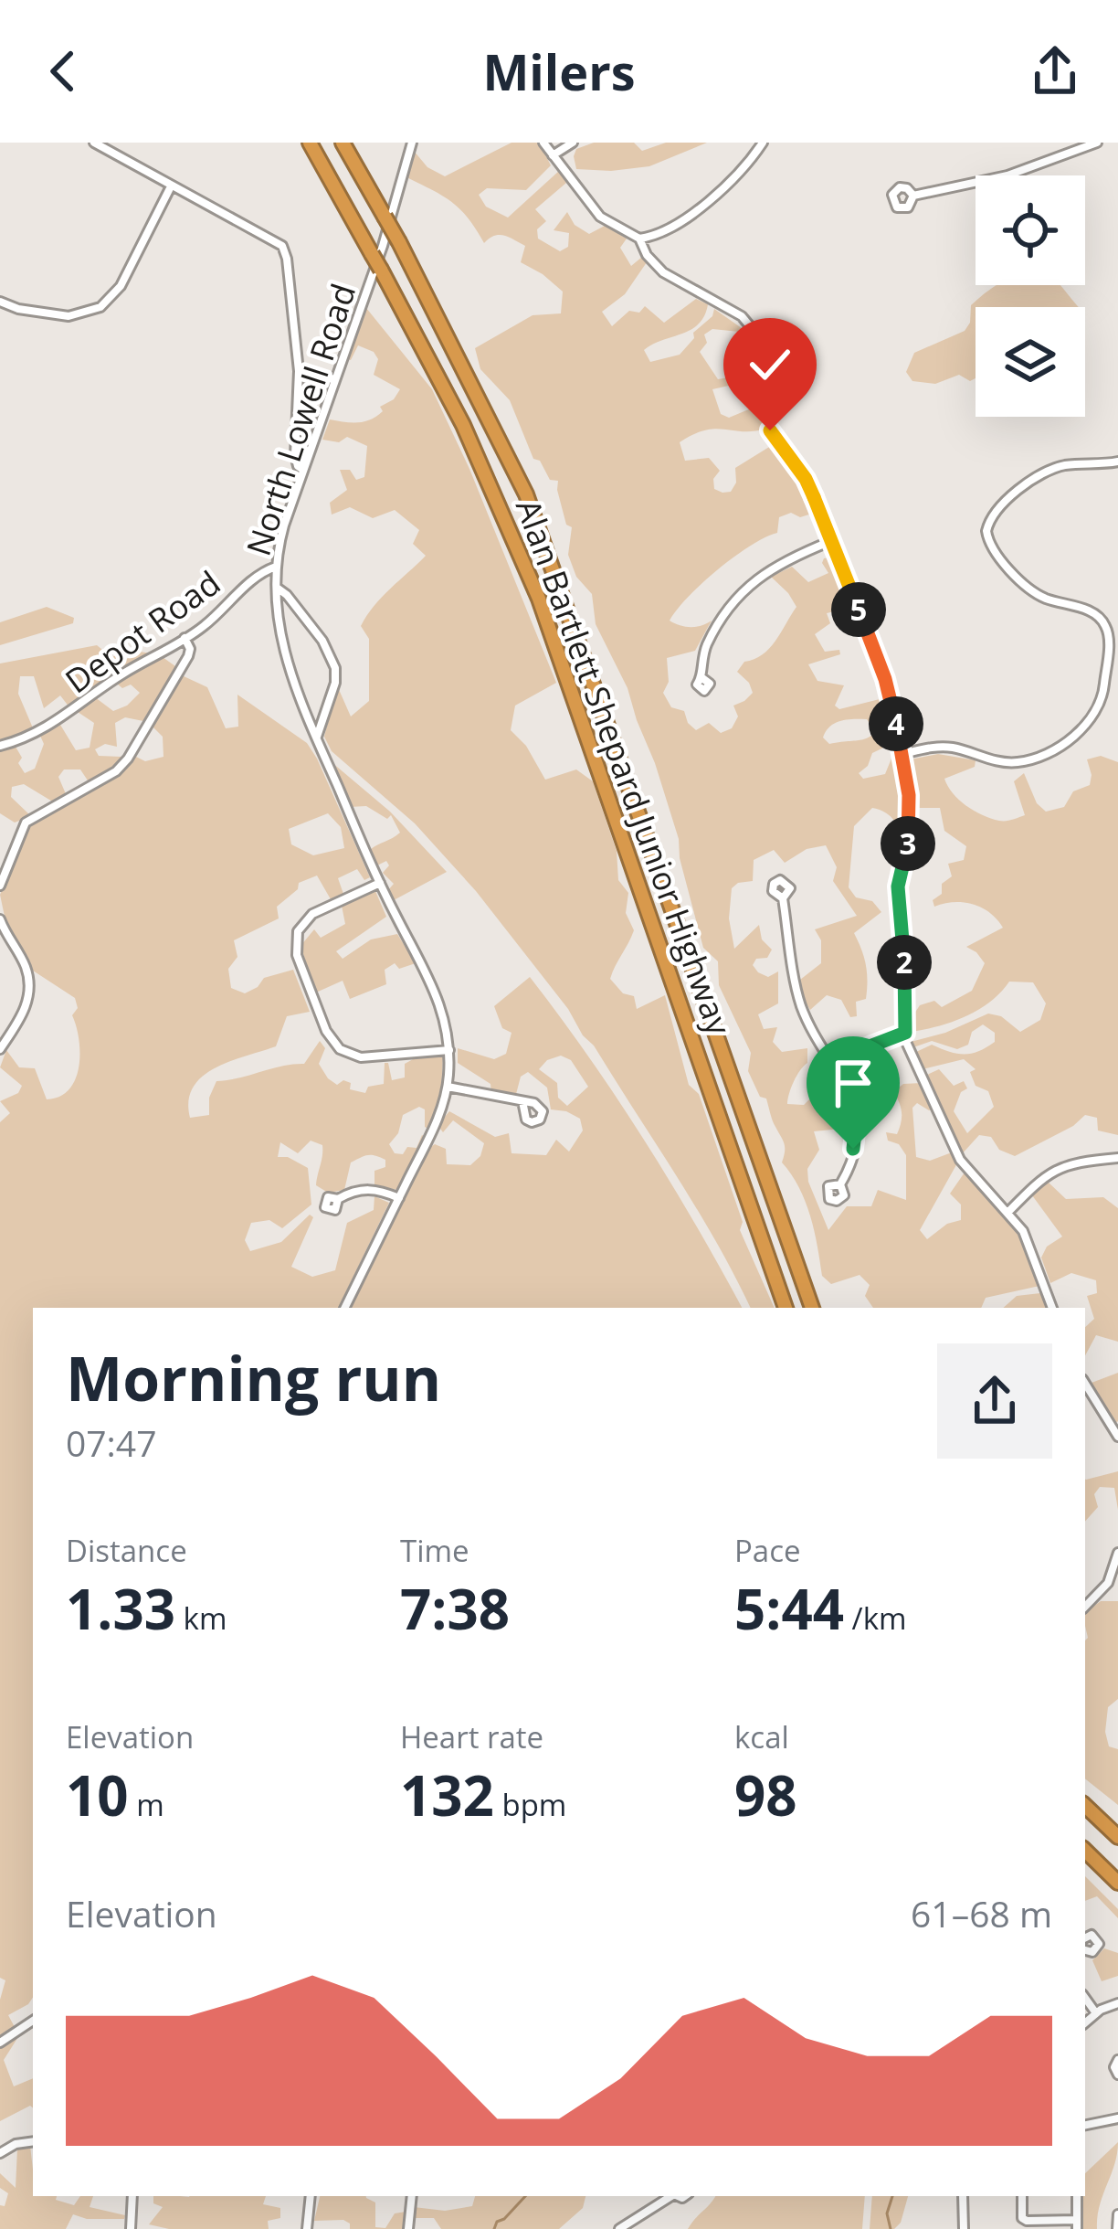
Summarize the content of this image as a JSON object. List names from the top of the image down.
{
  "streets": {
    "highway": ["Alan Bartlett Shepard Junior Highway"],
    "street": ["North Lowell Road", "Depot Road"]
  },
  "crossings": [
    ["North Lowell Road", "Depot Road"]
  ],
  "page": {
    "header": "Milers",
    "pins": [
      "5",
      "4",
      "3",
      "2"
    ],
    "heading": ["Morning run", "07:47"],
    "stats": [
      ["Distance", "1.33 km"],
      ["Time", "7:38"],
      ["Pace", "5:44 /km"],
      ["Elevation", "10 m"],
      ["Heart rate", "132 bpm"],
      ["kcal", "98"]
    ],
    "chart": ["Elevation", "61–68 m"]
  }
}
